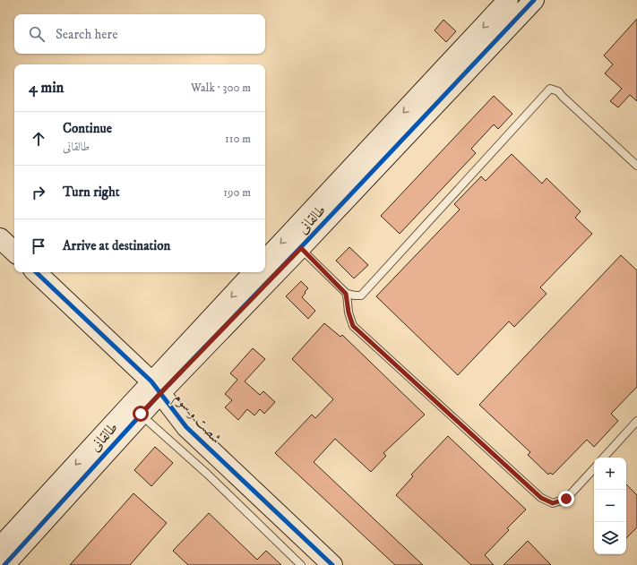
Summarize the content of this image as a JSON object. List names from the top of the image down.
{
  "streets": {
    "street": ["طالقانی", "شصت و سوم"]
  },
  "crossings": [
    ["طالقانی", "شصت و سوم"]
  ],
  "page": {
    "search": "Search here",
    "heading": ["4 min", "Walk · 300 m"],
    "list": [
      ["Continue", "طالقانی", "110 m"],
      ["Turn right", "190 m"],
      "Arrive at destination"
    ],
    "map_buttons": ["+", "−"]
  }
}
